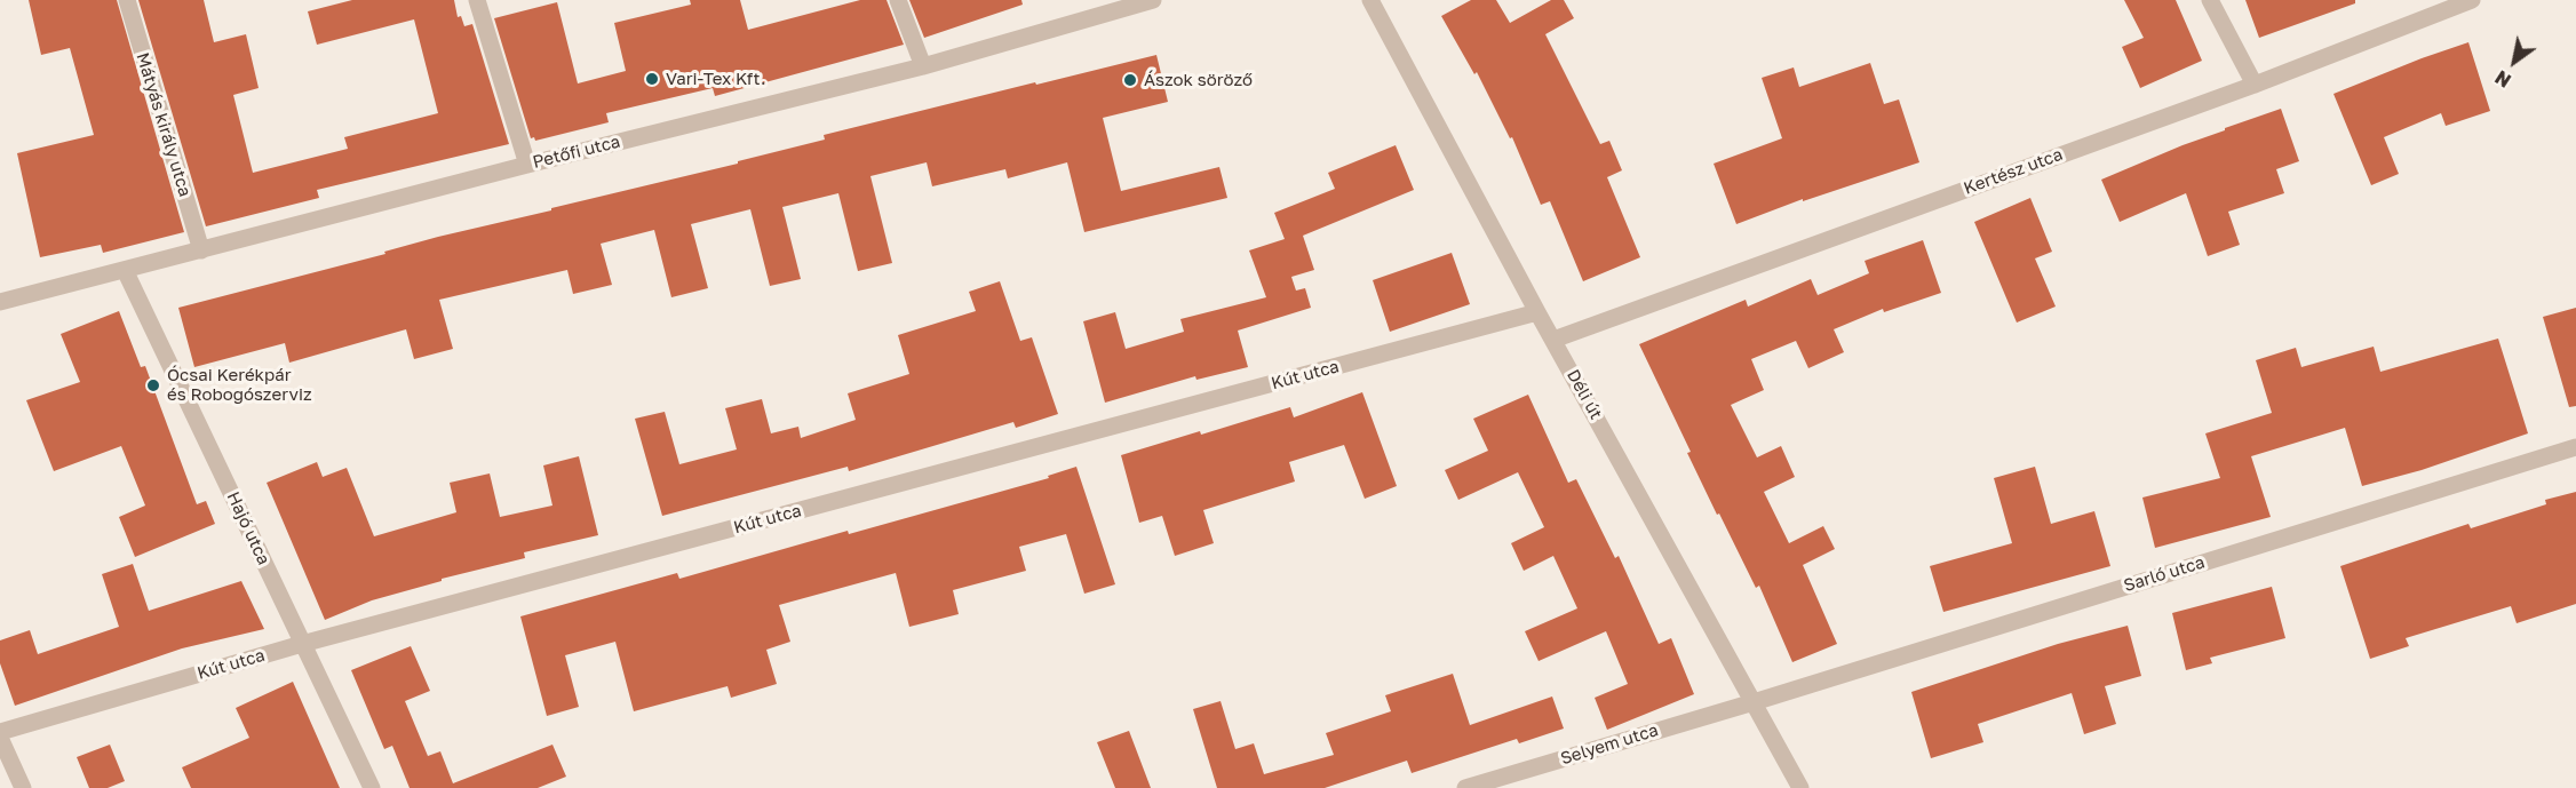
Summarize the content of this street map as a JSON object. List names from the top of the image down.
{
  "streets": {
    "street": [
      "Mátyás király utca",
      "Petőfi utca",
      "Kertész utca",
      "Kút utca",
      "Déli út",
      "Hajó utca",
      "Sarló utca",
      "Selyem utca"
    ]
  },
  "crossings": [
    ["Mátyás király utca", "Petőfi utca"],
    ["Petőfi utca", "Hajó utca"],
    ["Kertész utca", "Déli út"],
    ["Kút utca", "Déli út"],
    ["Kút utca", "Hajó utca"],
    ["Déli út", "Sarló utca"],
    ["Déli út", "Selyem utca"],
    ["Sarló utca", "Selyem utca"]
  ],
  "places": ["Vari-Tex Kft.", "Ászok söröző", "Ócsai Kerékpár és Robogószerviz"],
  "north": "bottom left"
}
